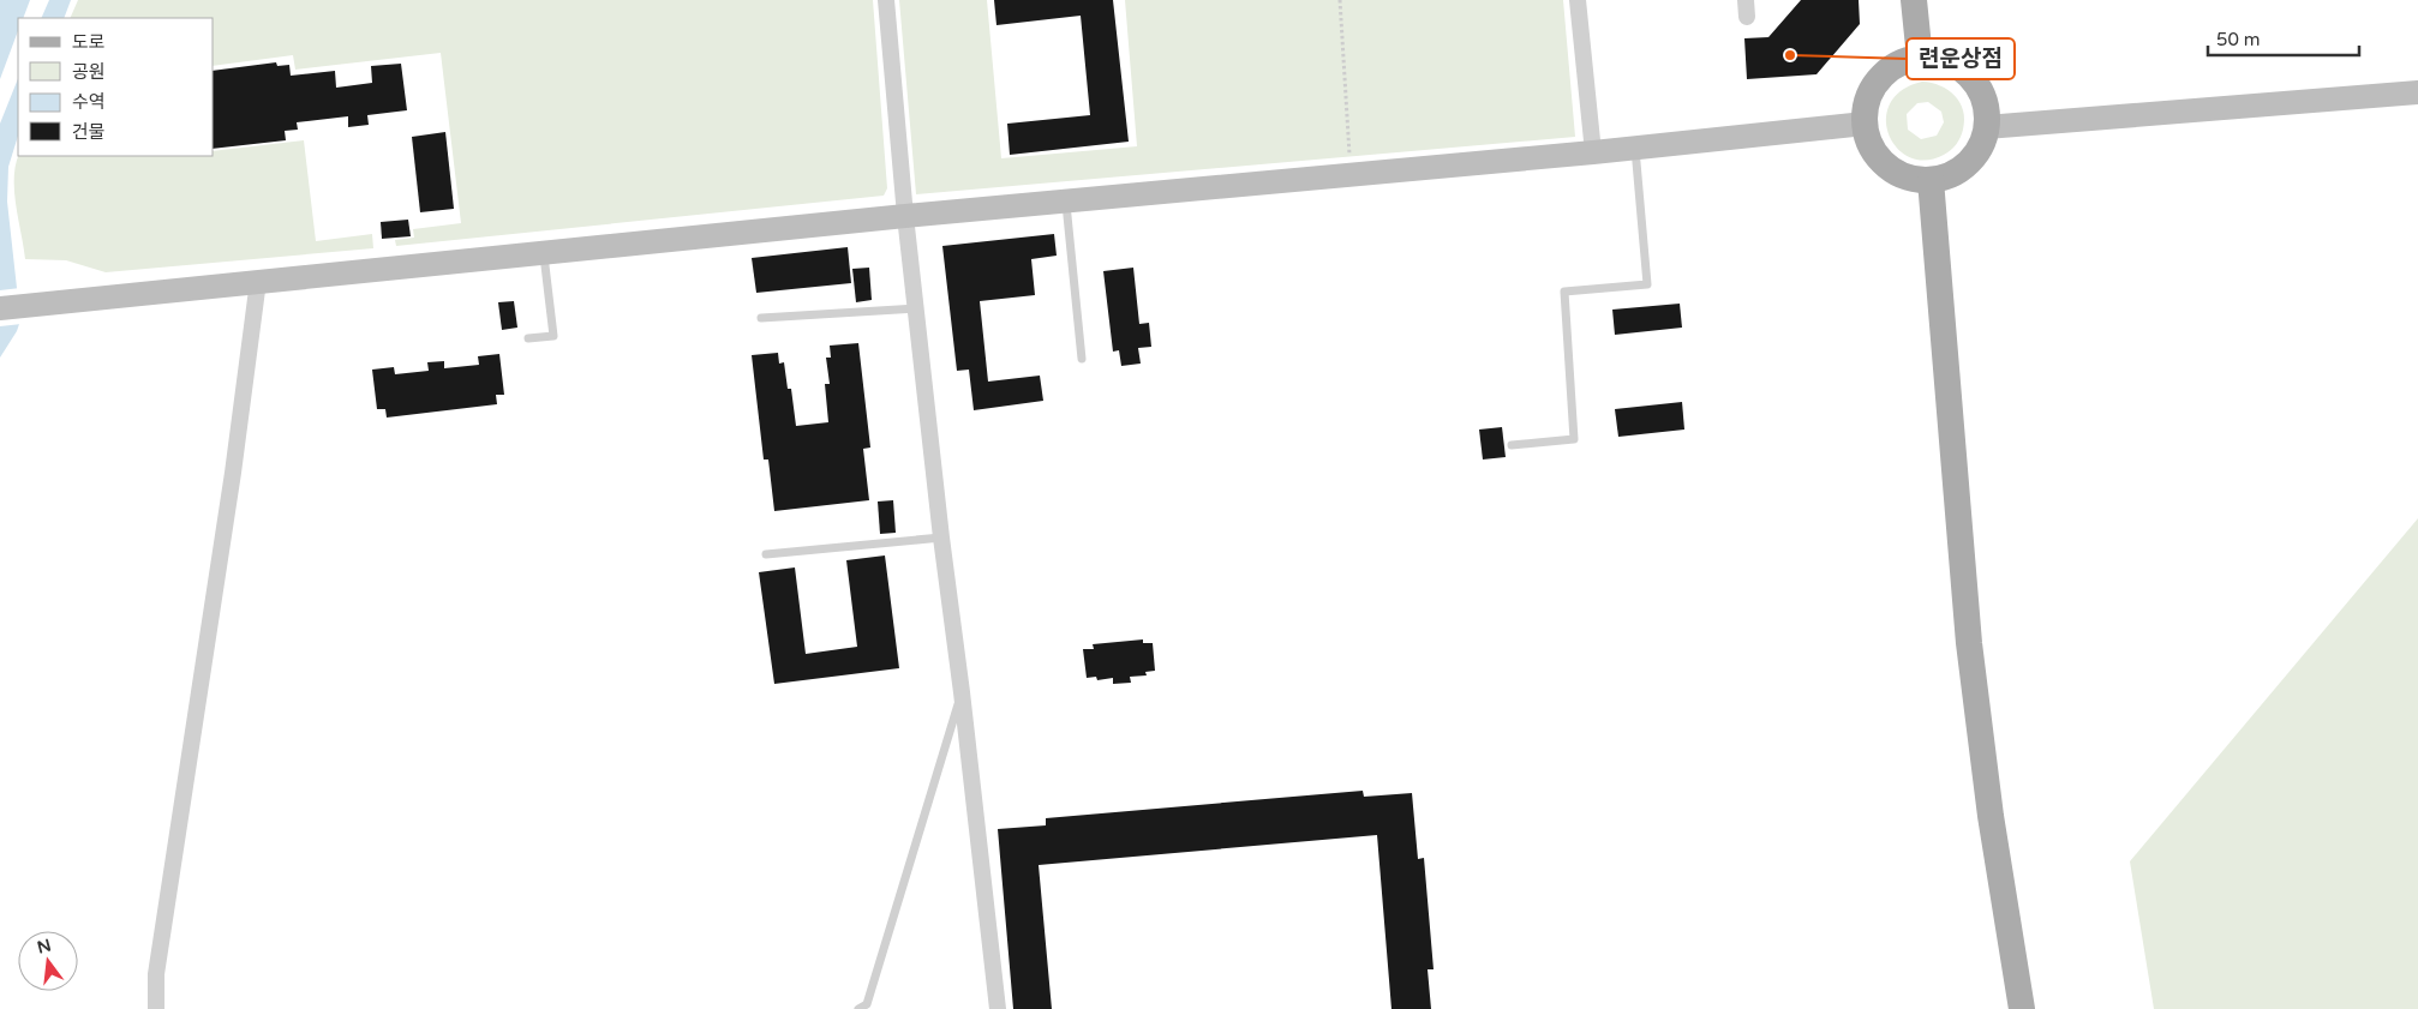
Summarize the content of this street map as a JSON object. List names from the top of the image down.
{
  "places": ["련운상점"],
  "legend": [
    "도로",
    "공원",
    "수역",
    "건물"
  ],
  "scale_bar": "50 m",
  "north": "top"
}
